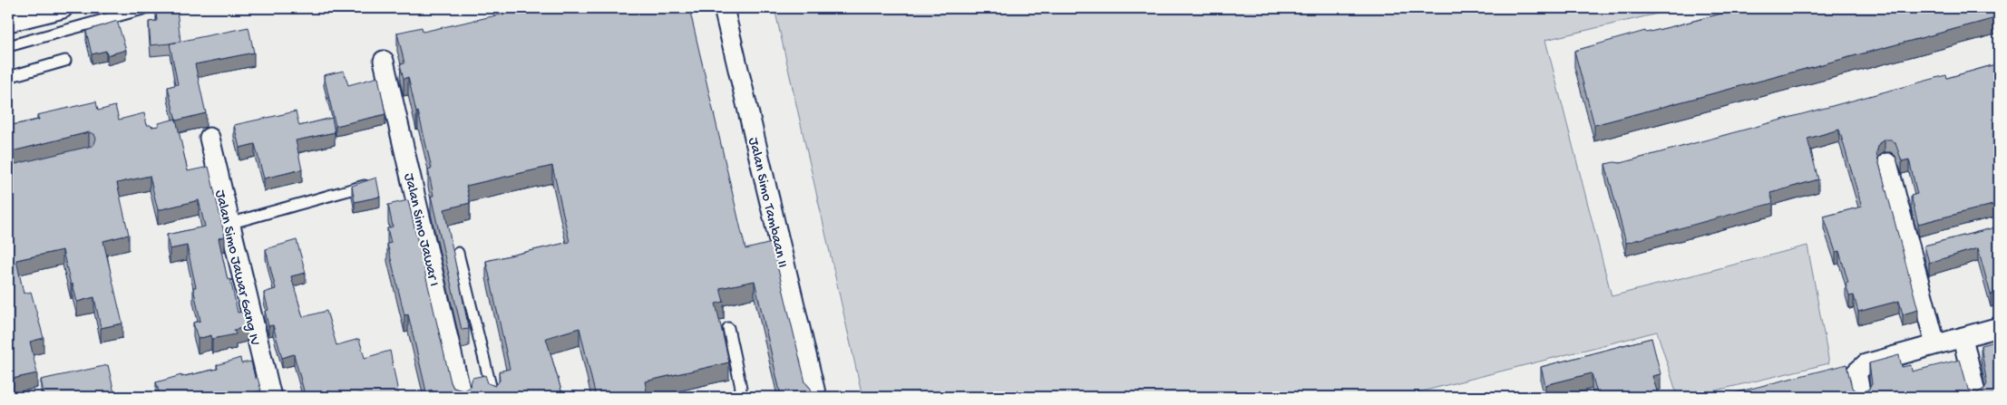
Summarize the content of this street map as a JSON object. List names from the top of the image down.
{
  "streets": {
    "street": ["Jalan Simo Tambaan II", "Jalan Simo Jawar I", "Jalan Simo Jawar Gang IV"]
  }
}
